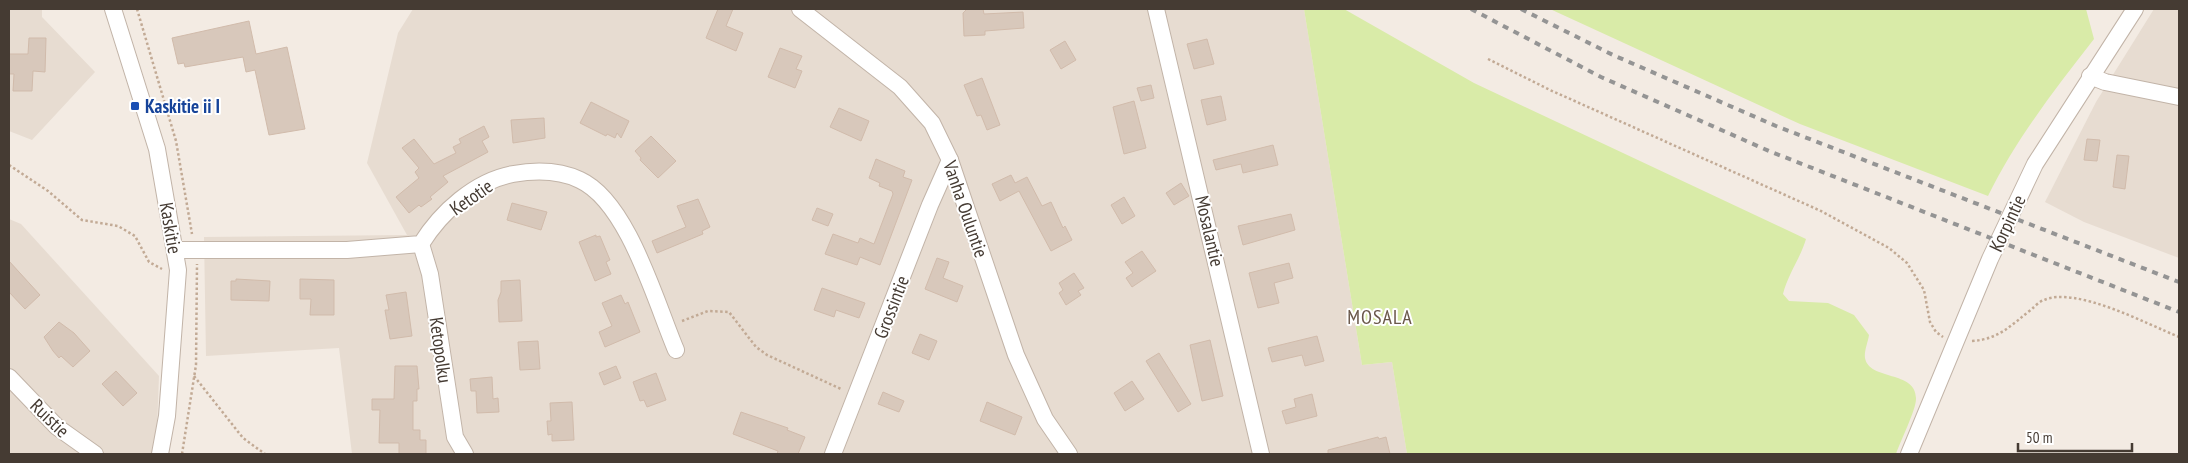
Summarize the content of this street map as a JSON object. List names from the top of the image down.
{
  "streets": {
    "street": [
      "Ketotie",
      "Vanha Ouluntie",
      "Korpintie",
      "Kaskitie",
      "Mosalantie",
      "Grossintie",
      "Ketopolku",
      "Ruistie"
    ]
  },
  "crossings": [
    ["Ketotie", "Ketopolku"],
    ["Vanha Ouluntie", "Grossintie"]
  ],
  "districts": ["MOSALA"],
  "places": {
    "transit": ["Kaskitie ii I"]
  },
  "scale_bar": "50 m"
}
